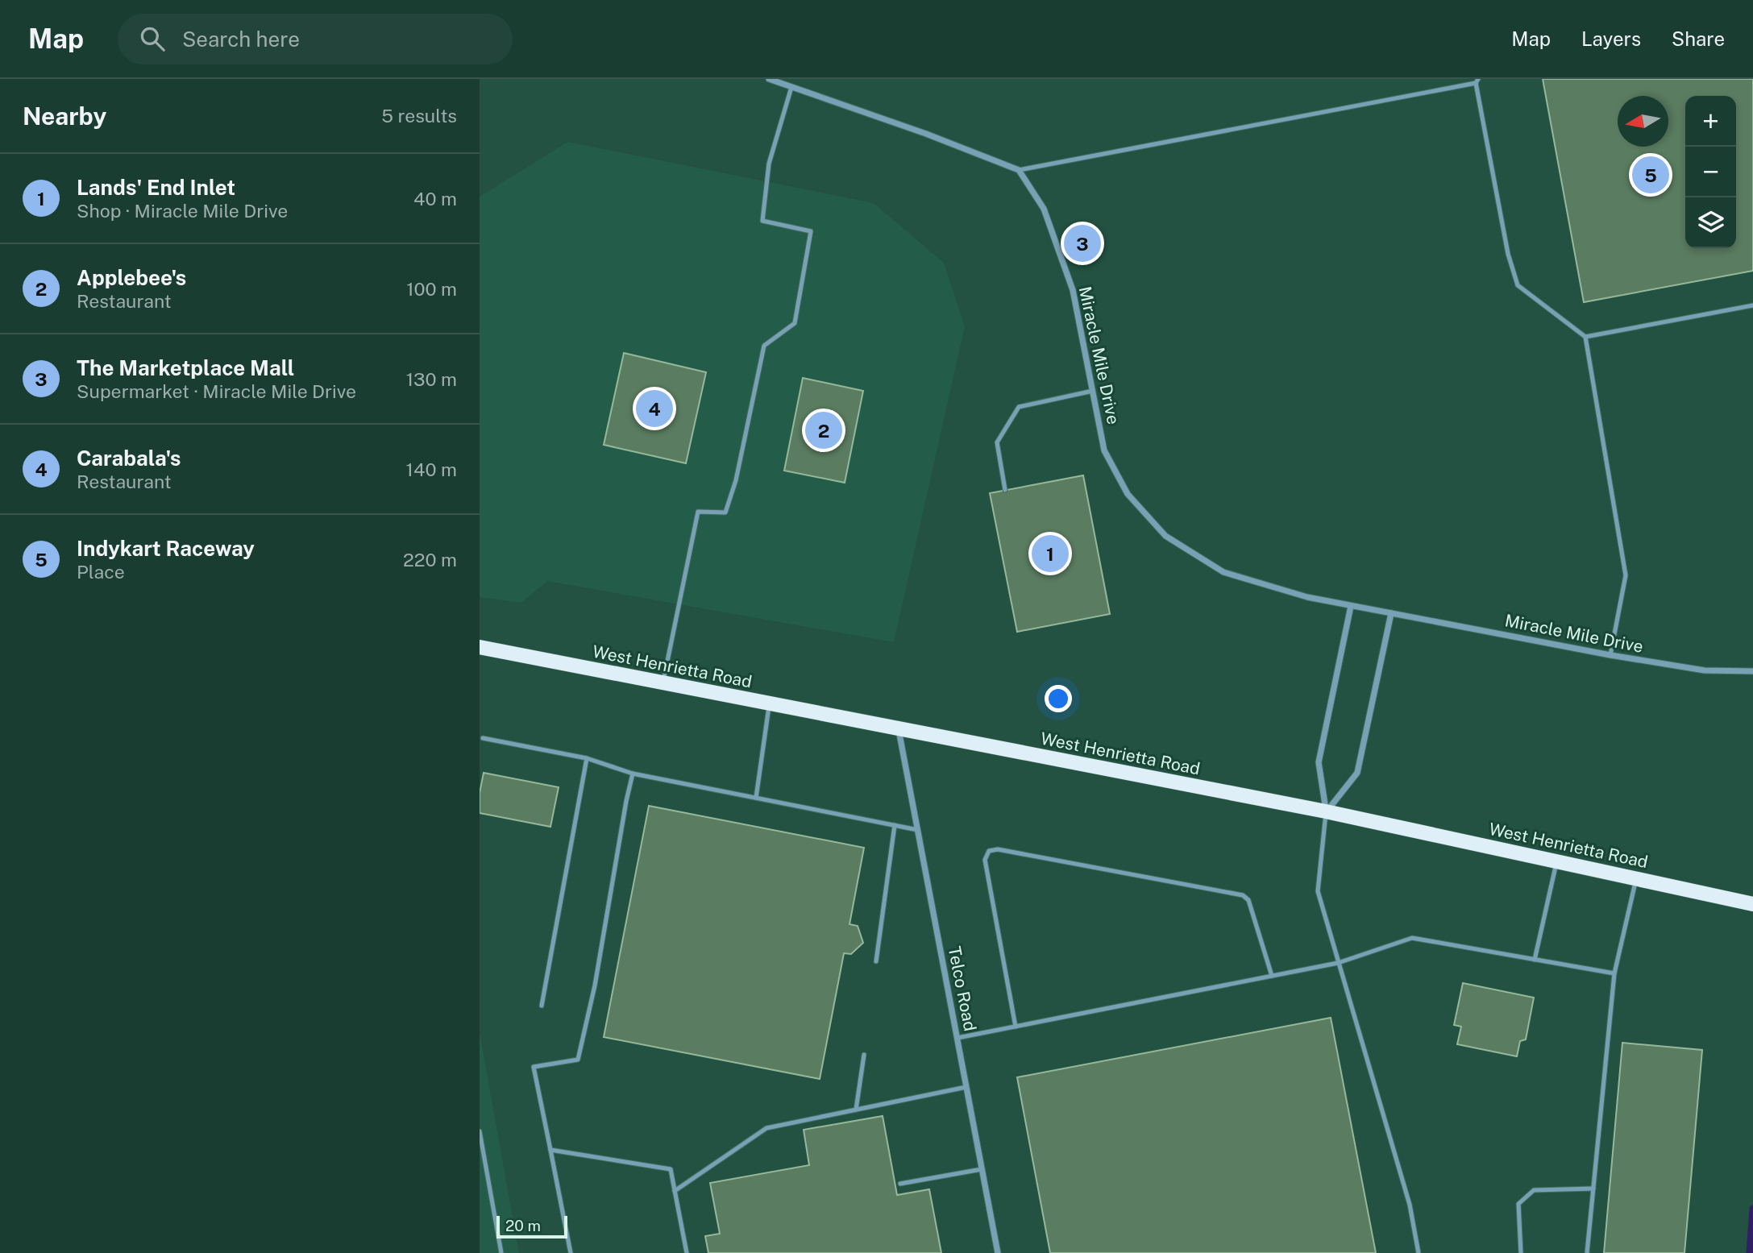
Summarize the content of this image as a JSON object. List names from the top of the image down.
{
  "streets": {
    "main road": ["West Henrietta Road"],
    "street": ["Miracle Mile Drive", "Telco Road"]
  },
  "crossings": [
    ["West Henrietta Road", "Telco Road"]
  ],
  "scale_bar": "20 m",
  "north": "left",
  "page": {
    "header": "Map",
    "search": "Search here",
    "nav": ["Map", "Layers", "Share"],
    "heading": ["Nearby", "5 results"],
    "map_buttons": ["+", "−"],
    "list": [
      {
        "mark": "1",
        "name": "Lands' End Inlet",
        "note": "Shop · Miracle Mile Drive",
        "value": "40 m"
      },
      {
        "mark": "2",
        "name": "Applebee's",
        "note": "Restaurant",
        "value": "100 m"
      },
      {
        "mark": "3",
        "name": "The Marketplace Mall",
        "note": "Supermarket · Miracle Mile Drive",
        "value": "130 m"
      },
      {
        "mark": "4",
        "name": "Carabala's",
        "note": "Restaurant",
        "value": "140 m"
      },
      {
        "mark": "5",
        "name": "Indykart Raceway",
        "note": "Place",
        "value": "220 m"
      }
    ],
    "pins": [
      "5",
      "3",
      "4",
      "2",
      "1"
    ],
    "scale": "20 m"
  }
}
